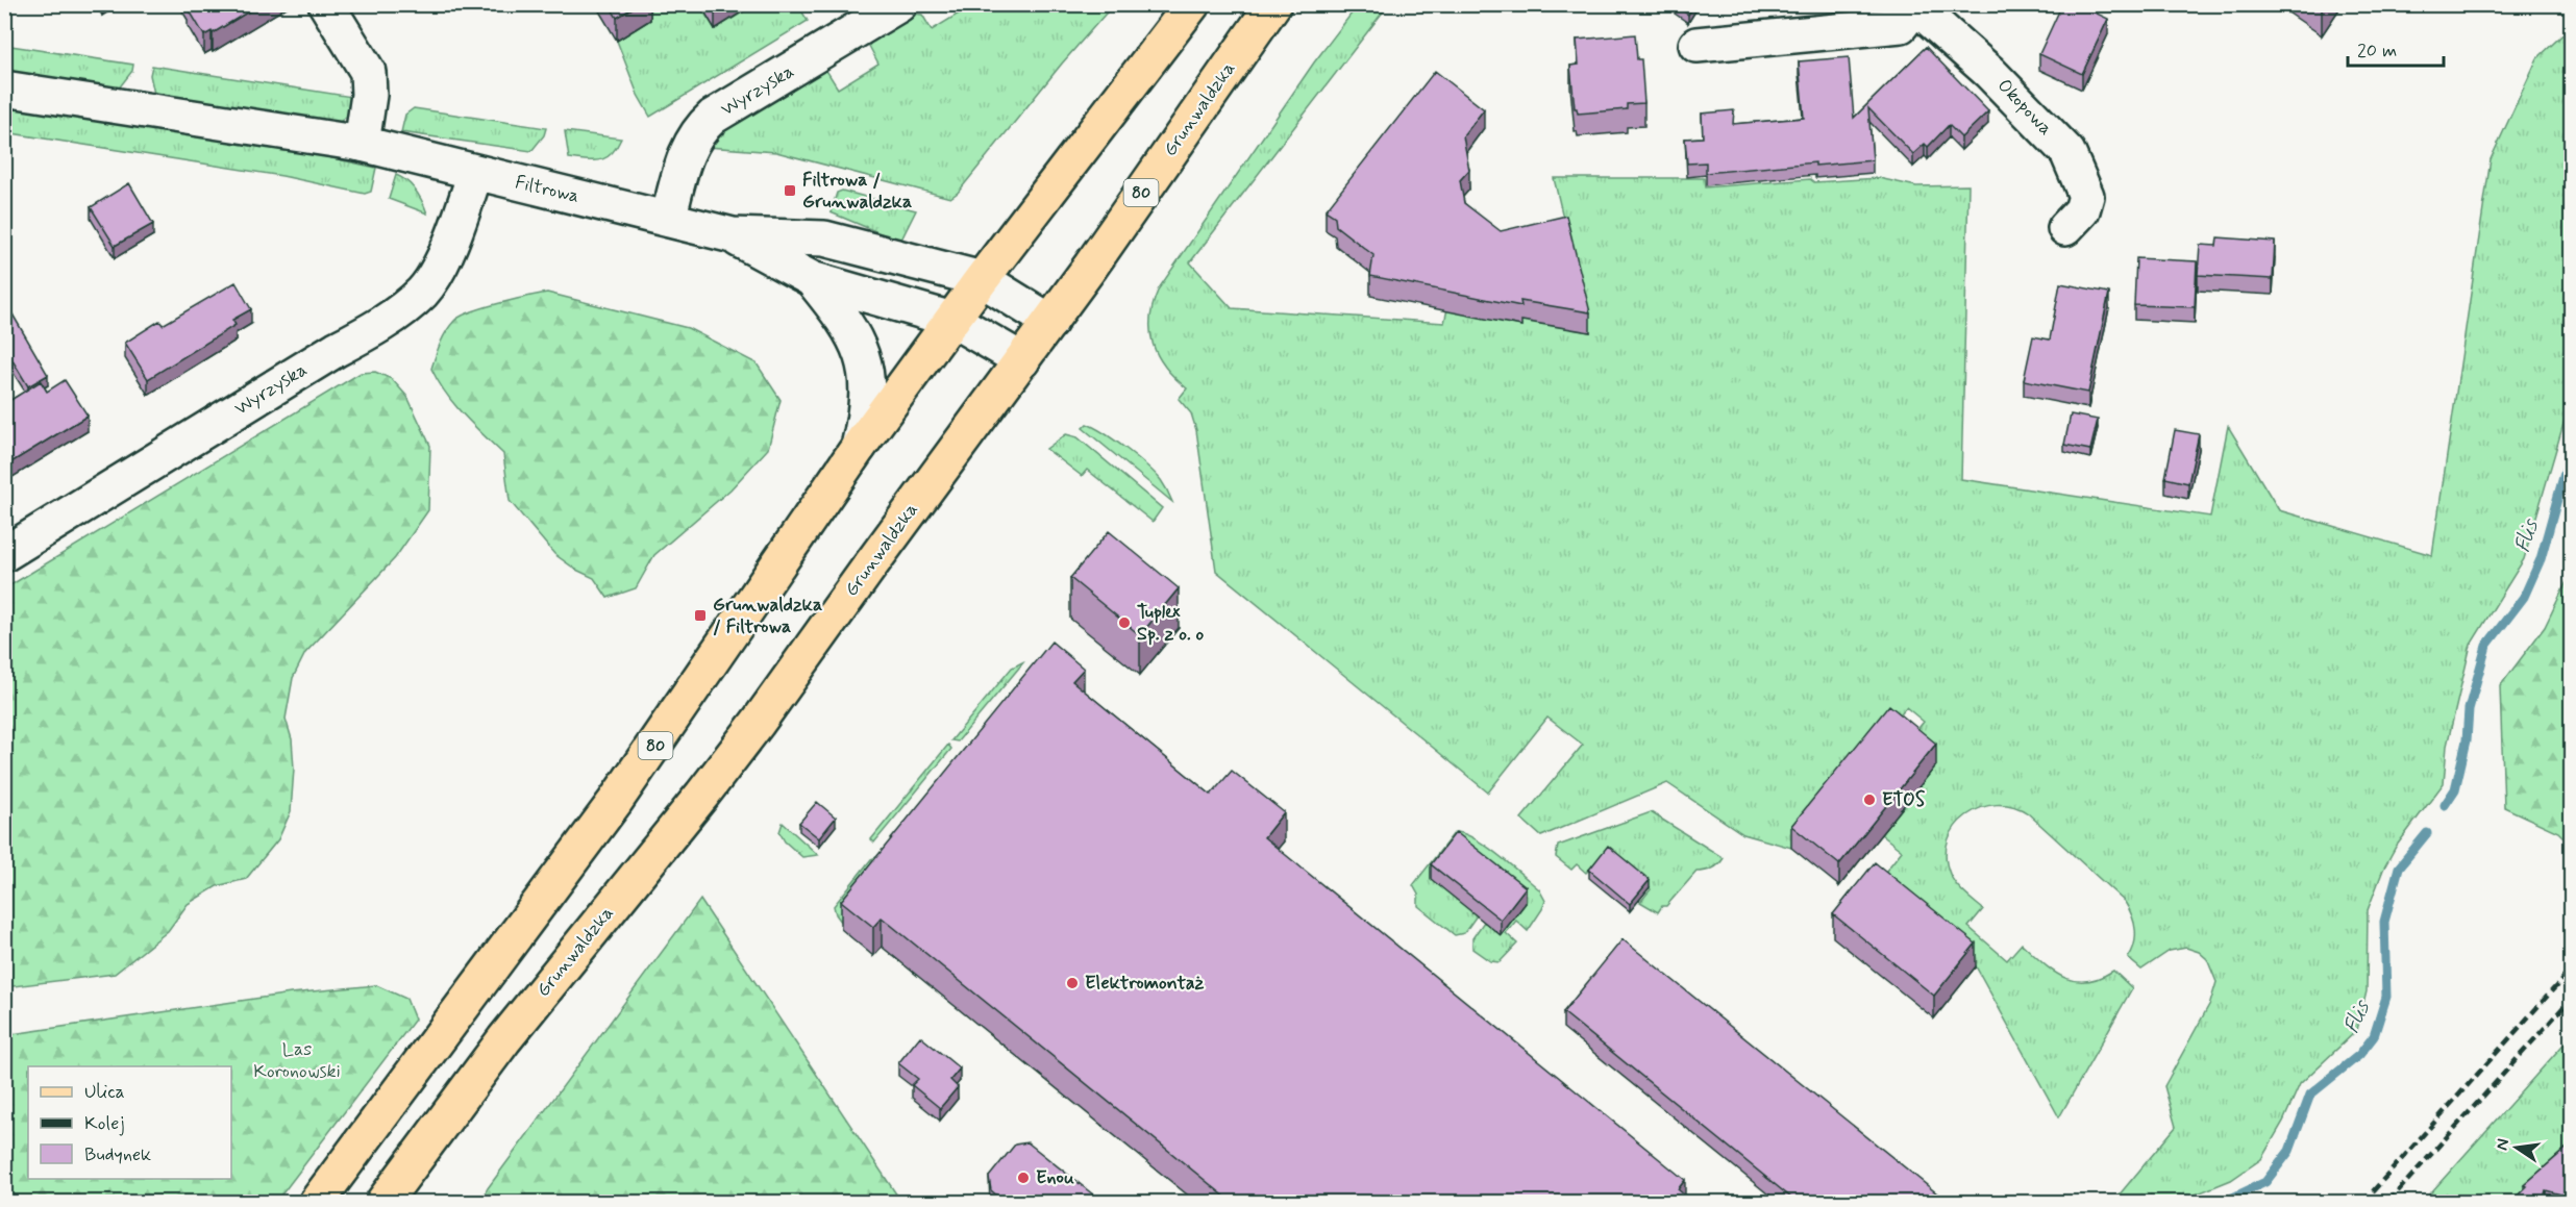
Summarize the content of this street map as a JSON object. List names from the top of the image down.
{
  "streets": {
    "main road": ["Grunwaldzka", "80"],
    "street": ["Wyrzyska", "Okopowa", "Filtrowa"]
  },
  "crossings": [
    ["Wyrzyska", "Filtrowa"],
    ["Grunwaldzka", "Filtrowa"],
    ["Filtrowa", "80"]
  ],
  "water": ["Flis"],
  "parks": ["Las Koronowski"],
  "places": {
    "transit": ["Filtrowa / Grunwaldzka", "Grunwaldzka / Filtrowa"],
    "other": [
      "Tuplex Sp. z o. o",
      "ETOS",
      "Elektromontaż",
      "Enou"
    ]
  },
  "legend": ["Ulica", "Kolej", "Budynek"],
  "scale_bar": "20 m",
  "north": "left"
}
